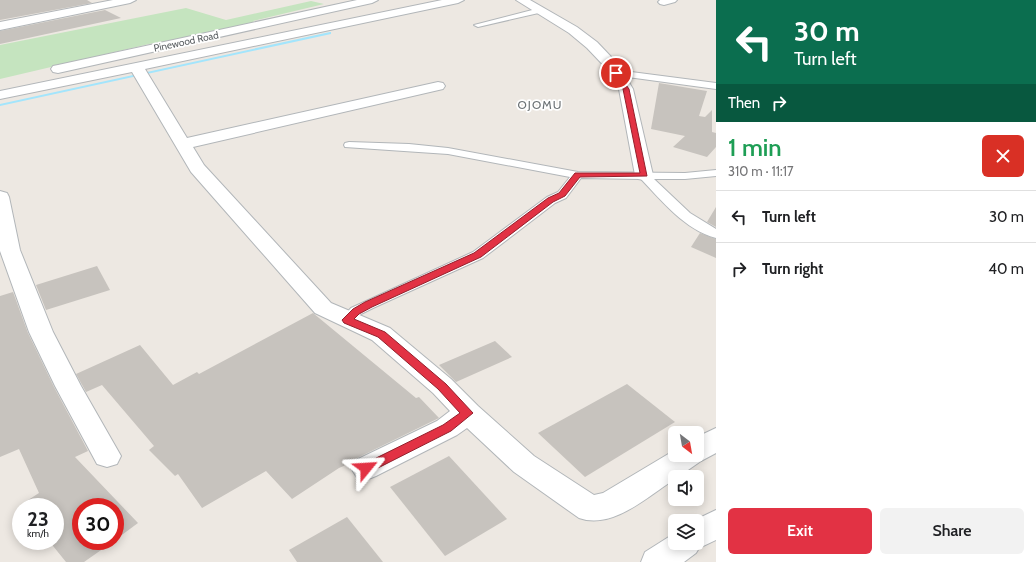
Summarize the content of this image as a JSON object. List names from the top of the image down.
{
  "streets": {
    "street": ["Pinewood Road"]
  },
  "districts": ["OJOMU"],
  "north": "bottom right",
  "page": {
    "turn": ["30 m", "Turn left"],
    "then": "Then",
    "heading": ["1 min", "310 m · 11:17"],
    "list": [
      {
        "name": "Turn left",
        "value": "30 m"
      },
      {
        "name": "Turn right",
        "value": "40 m"
      }
    ],
    "speed": "23 km/h",
    "limit": "30",
    "buttons": ["Exit", "Share"]
  }
}
